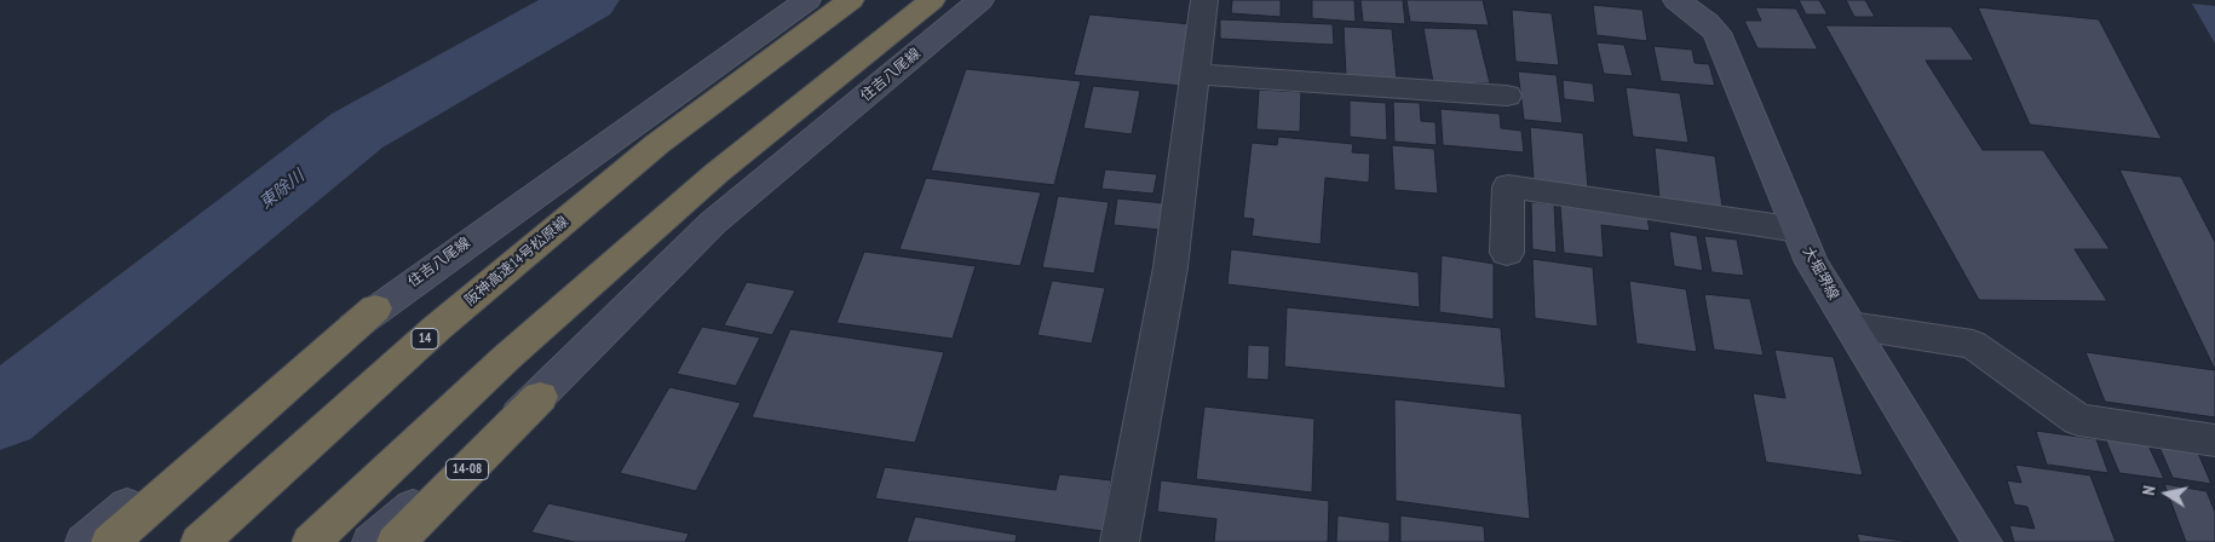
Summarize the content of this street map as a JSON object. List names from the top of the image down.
{
  "streets": {
    "highway": ["阪神高速14号松原線", "14", "14-08"],
    "main road": ["住吉八尾線", "大堀堺線"]
  },
  "crossings": [
    ["住吉八尾線", "14-08"]
  ],
  "water": ["東除川"],
  "north": "left"
}
